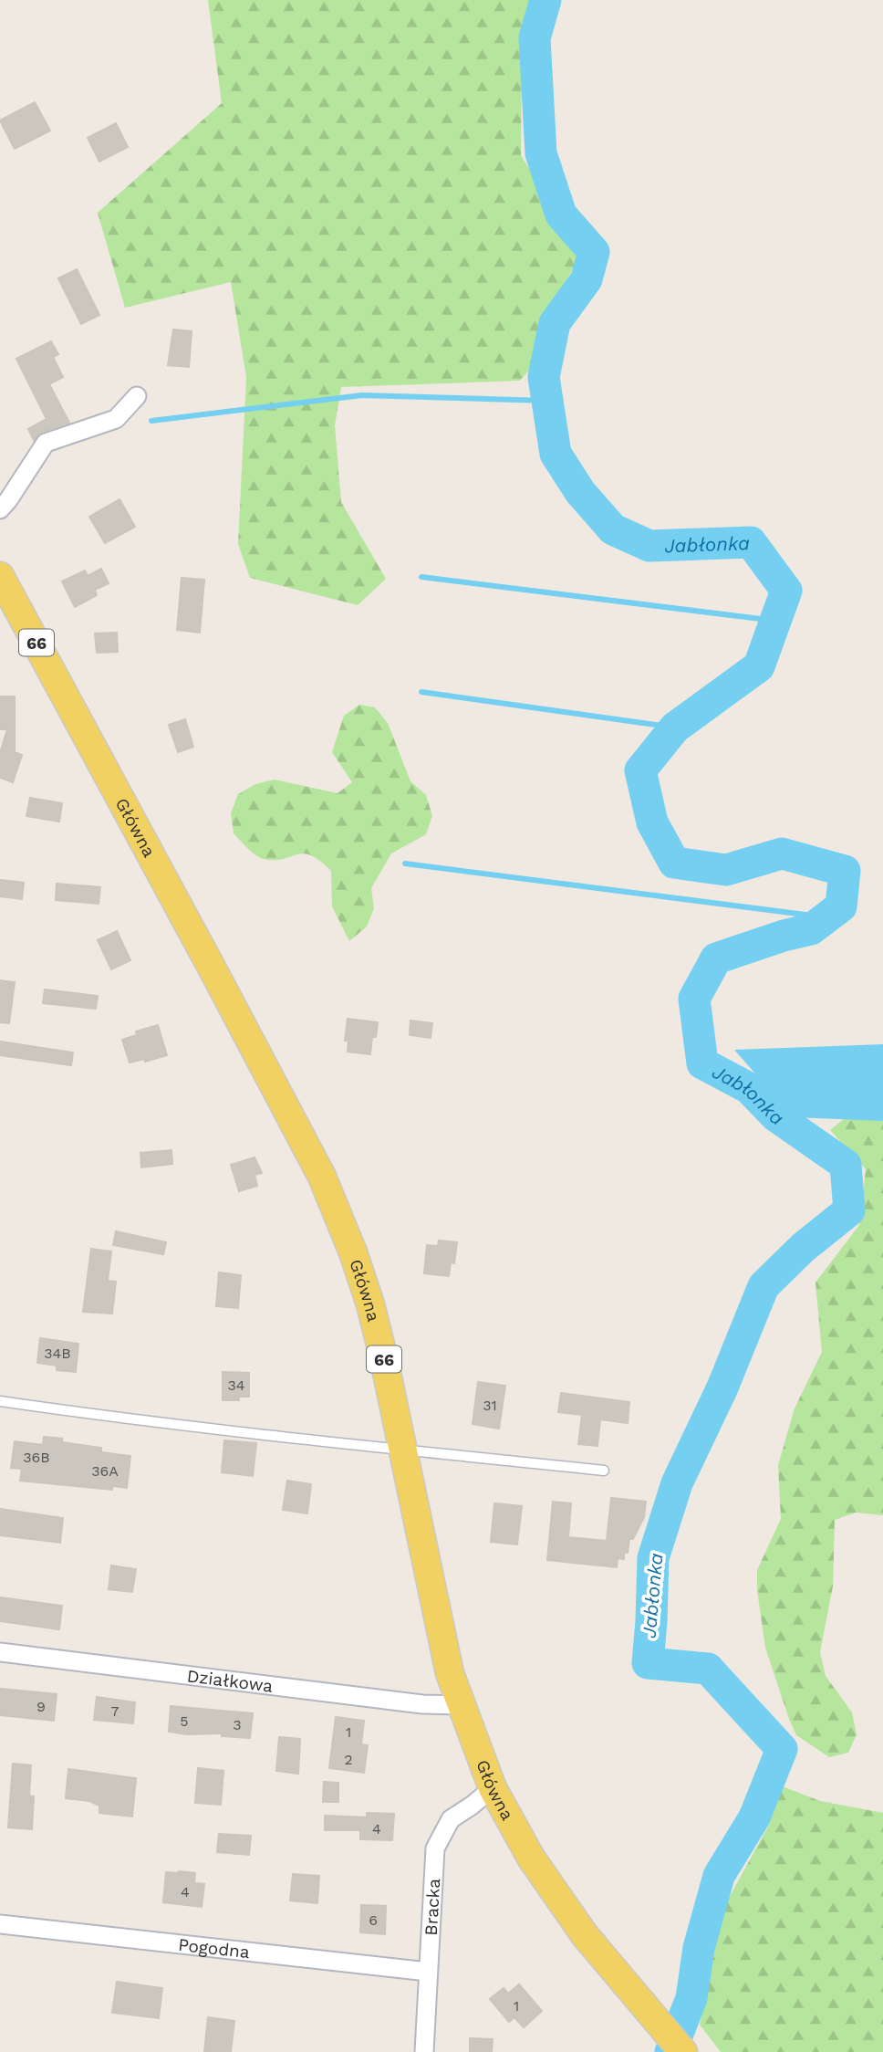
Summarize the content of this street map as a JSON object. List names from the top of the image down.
{
  "streets": {
    "main road": ["66", "Główna"],
    "street": ["Działkowa", "Bracka", "Pogodna"]
  },
  "crossings": [
    ["Główna", "Działkowa"],
    ["Główna", "Bracka"],
    ["Bracka", "Pogodna"]
  ],
  "water": ["Jabłonka"],
  "house_numbers": [
    "34B",
    "34",
    "31",
    "36B",
    "36A",
    "9",
    "7",
    "5",
    "3",
    "1",
    "2",
    "4",
    "4",
    "6",
    "1"
  ]
}
